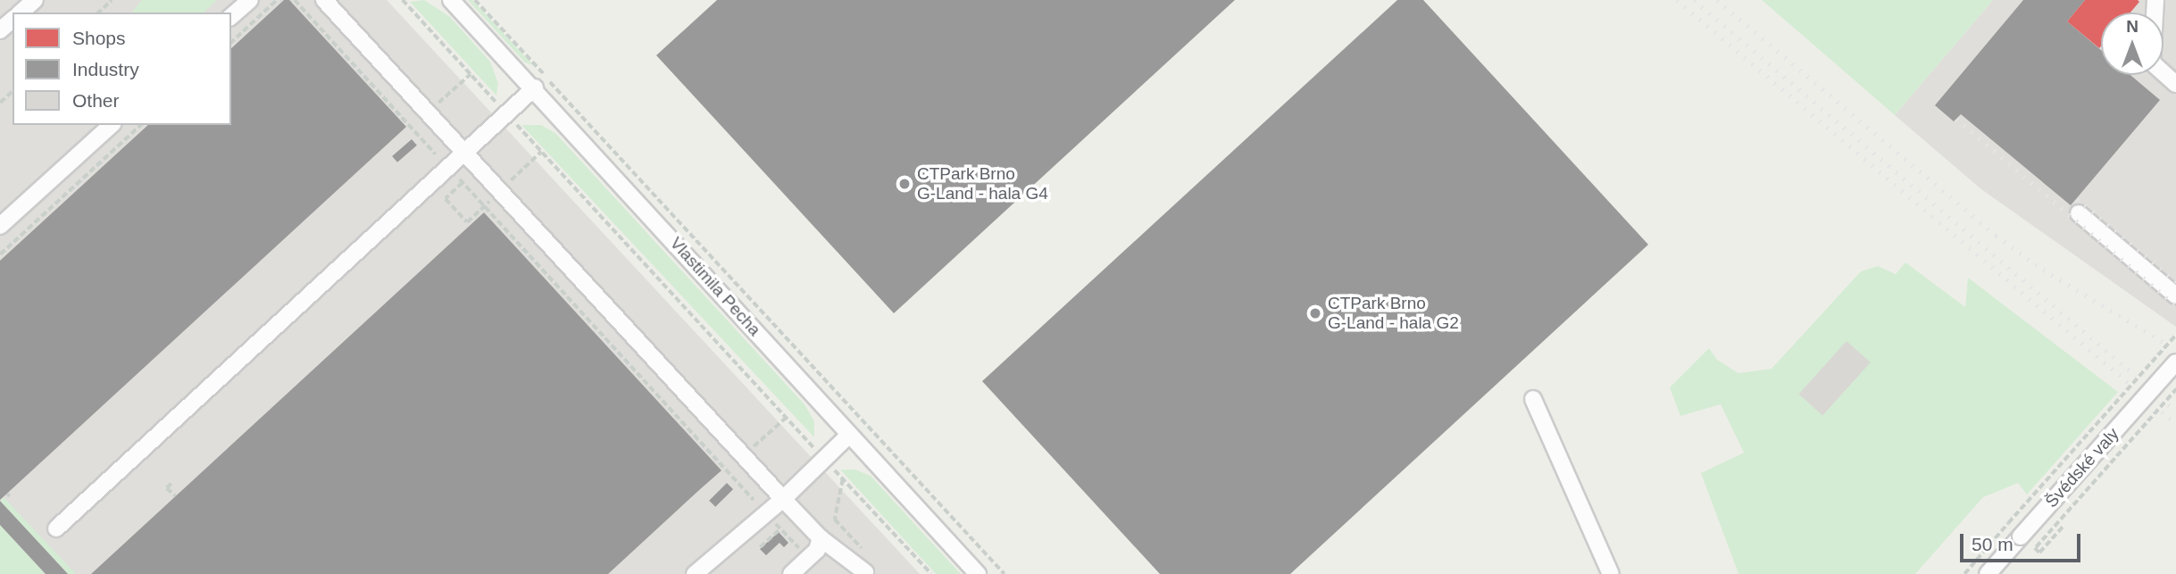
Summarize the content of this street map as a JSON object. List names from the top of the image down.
{
  "streets": {
    "street": ["Vlastimila Pecha", "Švédské valy"]
  },
  "places": ["CTPark Brno G-Land - hala G4", "CTPark Brno G-Land - hala G2"],
  "legend": ["Shops", "Industry", "Other"],
  "scale_bar": "50 m",
  "north": "top"
}
